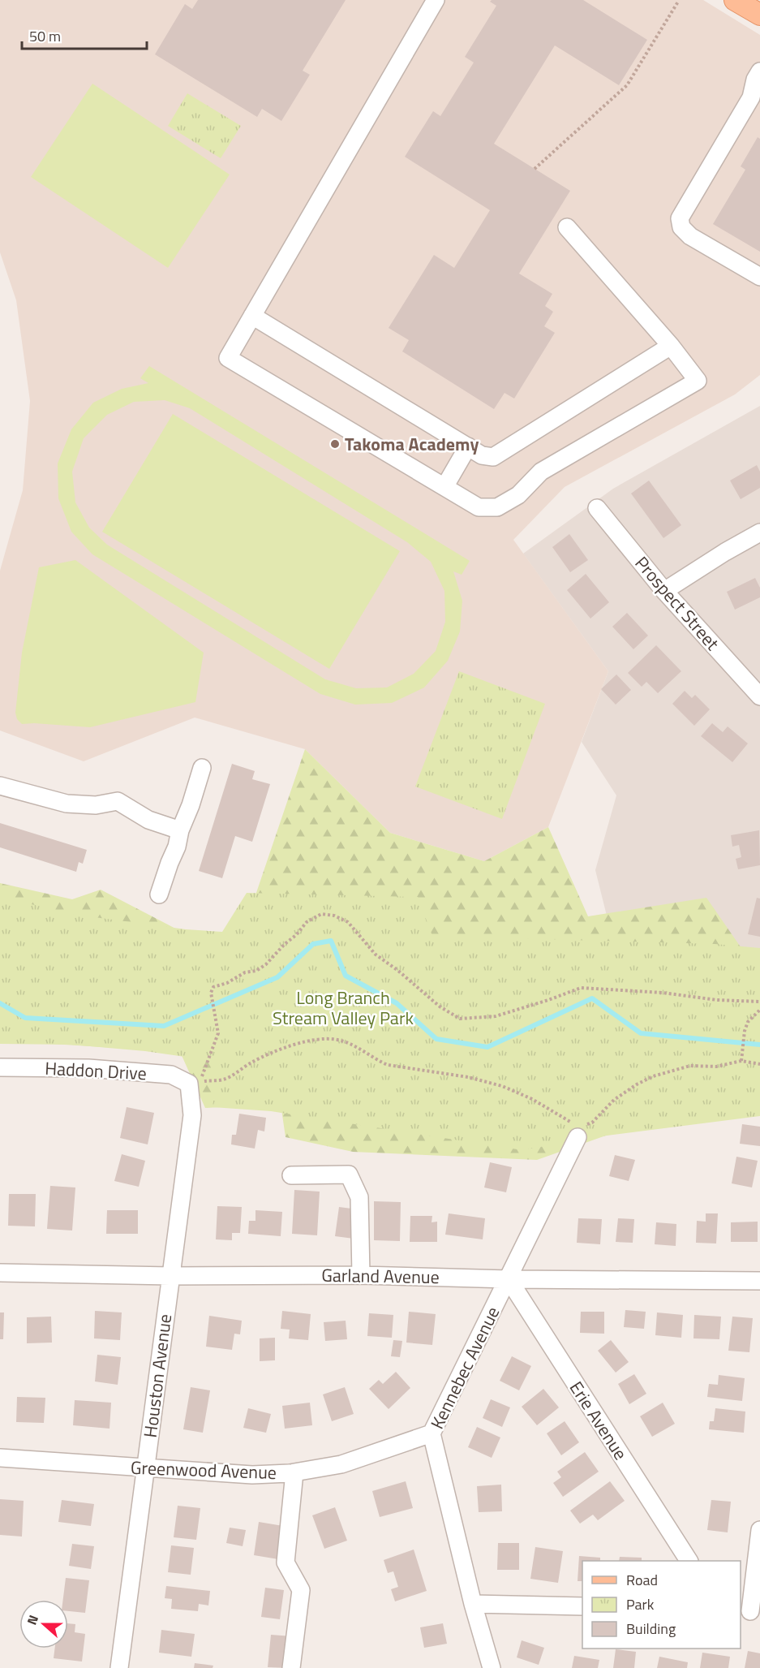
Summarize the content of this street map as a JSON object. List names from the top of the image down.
{
  "streets": {
    "street": [
      "Prospect Street",
      "Haddon Drive",
      "Garland Avenue",
      "Kennebec Avenue",
      "Houston Avenue",
      "Erie Avenue",
      "Greenwood Avenue"
    ]
  },
  "crossings": [
    ["Haddon Drive", "Houston Avenue"],
    ["Garland Avenue", "Kennebec Avenue"],
    ["Garland Avenue", "Houston Avenue"],
    ["Garland Avenue", "Erie Avenue"],
    ["Kennebec Avenue", "Erie Avenue"],
    ["Kennebec Avenue", "Greenwood Avenue"],
    ["Houston Avenue", "Greenwood Avenue"]
  ],
  "parks": ["Long Branch Stream Valley Park"],
  "places": ["Takoma Academy"],
  "legend": ["Road", "Park", "Building"],
  "scale_bar": "50 m",
  "north": "left"
}
